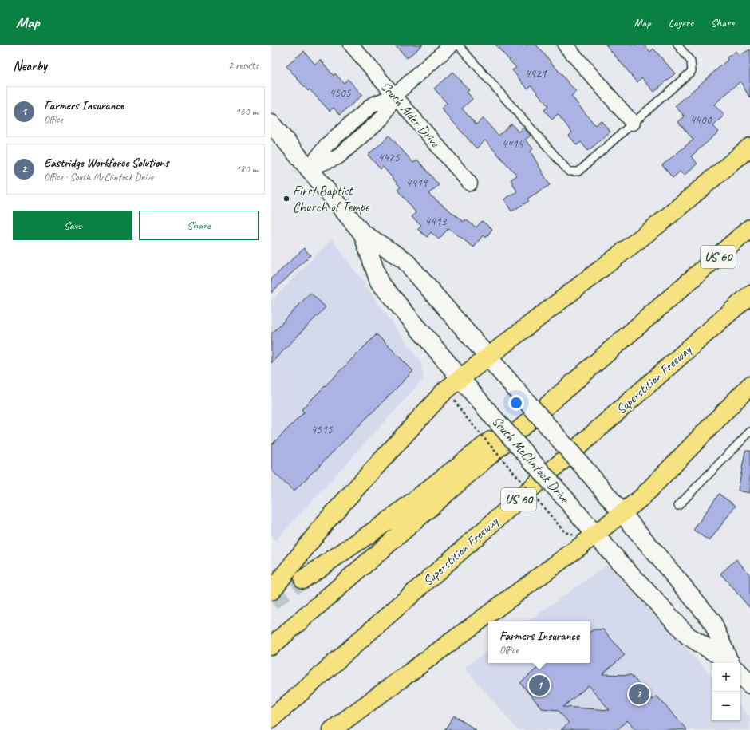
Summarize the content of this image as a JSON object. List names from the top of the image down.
{
  "streets": {
    "highway": ["US 60", "Superstition Freeway"],
    "main road": ["South McClintock Drive"],
    "street": ["South Alder Drive"]
  },
  "places": ["First Baptist Church of Tempe"],
  "house_numbers": [
    "4421",
    "4505",
    "4400",
    "4414",
    "4425",
    "4419",
    "4413",
    "4515"
  ],
  "page": {
    "header": "Map",
    "nav": ["Map", "Layers", "Share"],
    "heading": ["Nearby", "2 results"],
    "list": [
      {
        "mark": "1",
        "name": "Farmers Insurance",
        "note": "Office",
        "value": "160 m"
      },
      {
        "mark": "2",
        "name": "Eastridge Workforce Solutions",
        "note": "Office · South McClintock Drive",
        "value": "180 m"
      }
    ],
    "buttons": ["Save", "Share"],
    "popup": ["Farmers Insurance", "Office"],
    "map_buttons": ["+", "−"],
    "pins": ["1", "2"]
  }
}
